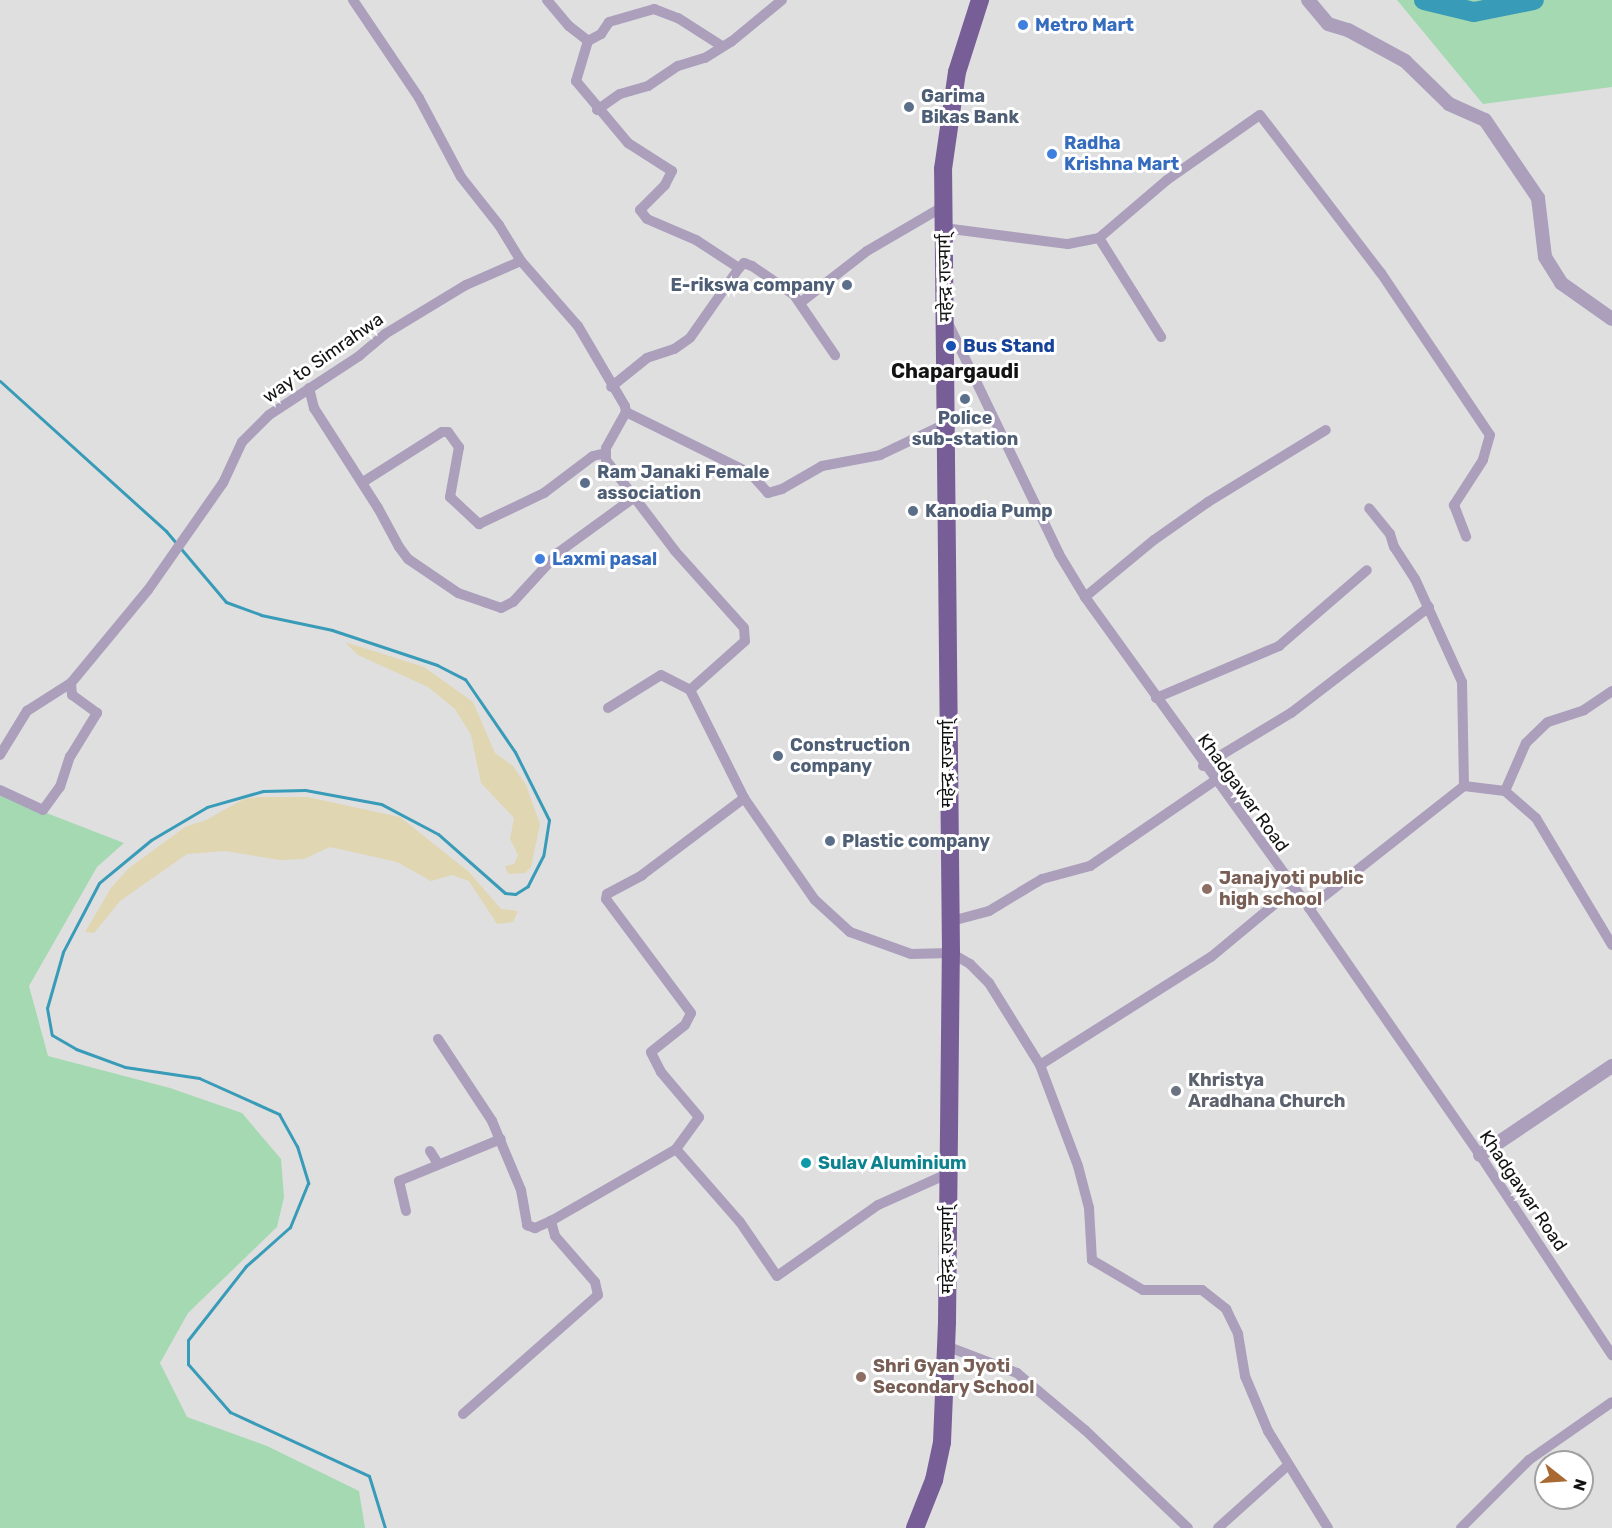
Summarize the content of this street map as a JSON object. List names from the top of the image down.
{
  "streets": {
    "highway": ["महेन्द्र राज्मार्ग्"],
    "street": ["way to Simrahwa", "Khadgawar Road"]
  },
  "crossings": [
    ["महेन्द्र राज्मार्ग्", "Khadgawar Road"]
  ],
  "districts": ["Chapargaudi"],
  "places": [
    "Metro Mart",
    "Garima Bikas Bank",
    "Radha Krishna Mart",
    "E-rikswa company",
    "Bus Stand",
    "Police sub-station",
    "Ram Janaki Female association",
    "Kanodia Pump",
    "Laxmi pasal",
    "Construction company",
    "Plastic company",
    "Janajyoti public high school",
    "Khristya Aradhana Church",
    "Sulav Aluminium",
    "Shri Gyan Jyoti Secondary School"
  ],
  "north": "right"
}
